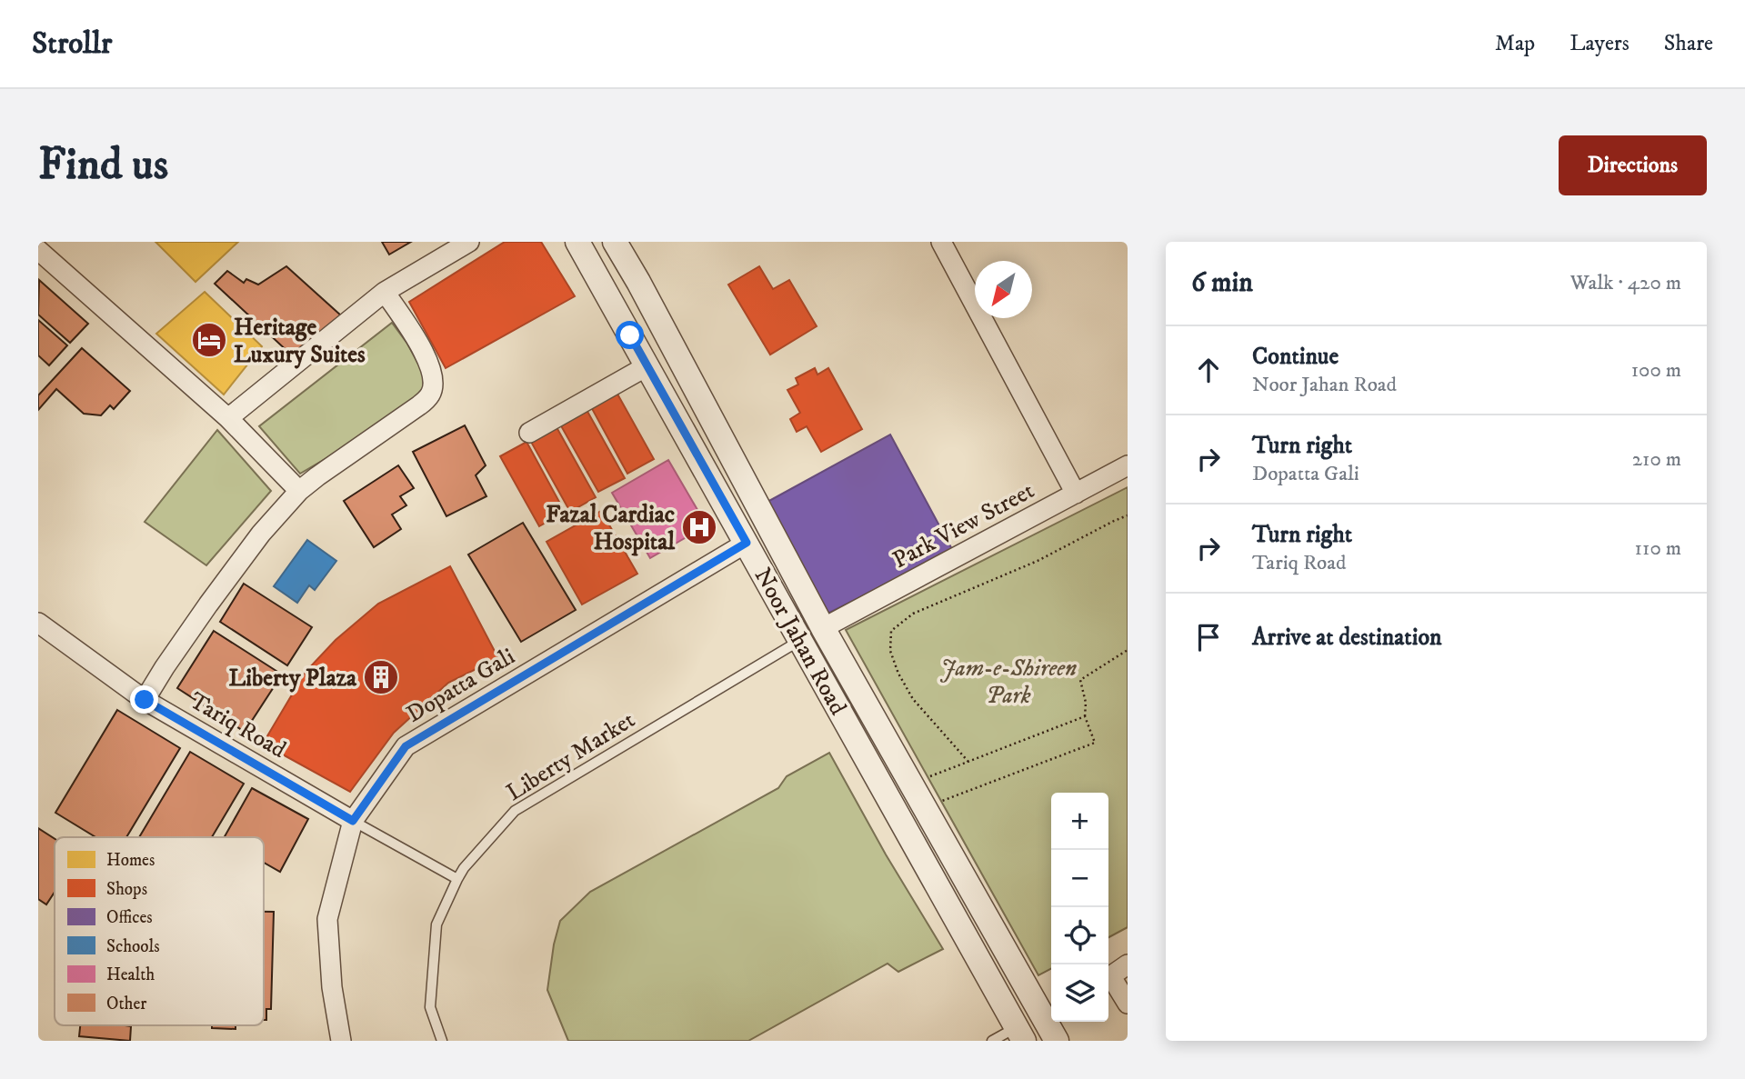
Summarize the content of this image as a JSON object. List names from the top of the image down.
{
  "streets": {
    "street": [
      "Park View Street",
      "Noor Jahan Road",
      "Dopatta Gali",
      "Tariq Road"
    ],
    "lane": ["Liberty Market"]
  },
  "crossings": [
    ["Park View Street", "Noor Jahan Road"],
    ["Noor Jahan Road", "Dopatta Gali"],
    ["Noor Jahan Road", "Liberty Market"],
    ["Dopatta Gali", "Tariq Road"]
  ],
  "parks": ["Jam-e-Shireen Park"],
  "places": {
    "hotel": ["Heritage Luxury Suites"],
    "hospital": ["Fazal Cardiac Hospital"],
    "building": ["Liberty Plaza"]
  },
  "legend": [
    "Homes",
    "Shops",
    "Offices",
    "Schools",
    "Health",
    "Other"
  ],
  "north": "bottom left",
  "page": {
    "header": "Strollr",
    "nav": ["Map", "Layers", "Share"],
    "buttons": "Directions",
    "title": "Find us",
    "heading": ["6 min", "Walk · 420 m"],
    "list": [
      ["Continue", "Noor Jahan Road", "100 m"],
      ["Turn right", "Dopatta Gali", "210 m"],
      ["Turn right", "Tariq Road", "110 m"],
      "Arrive at destination"
    ],
    "map_buttons": ["+", "−"]
  }
}
